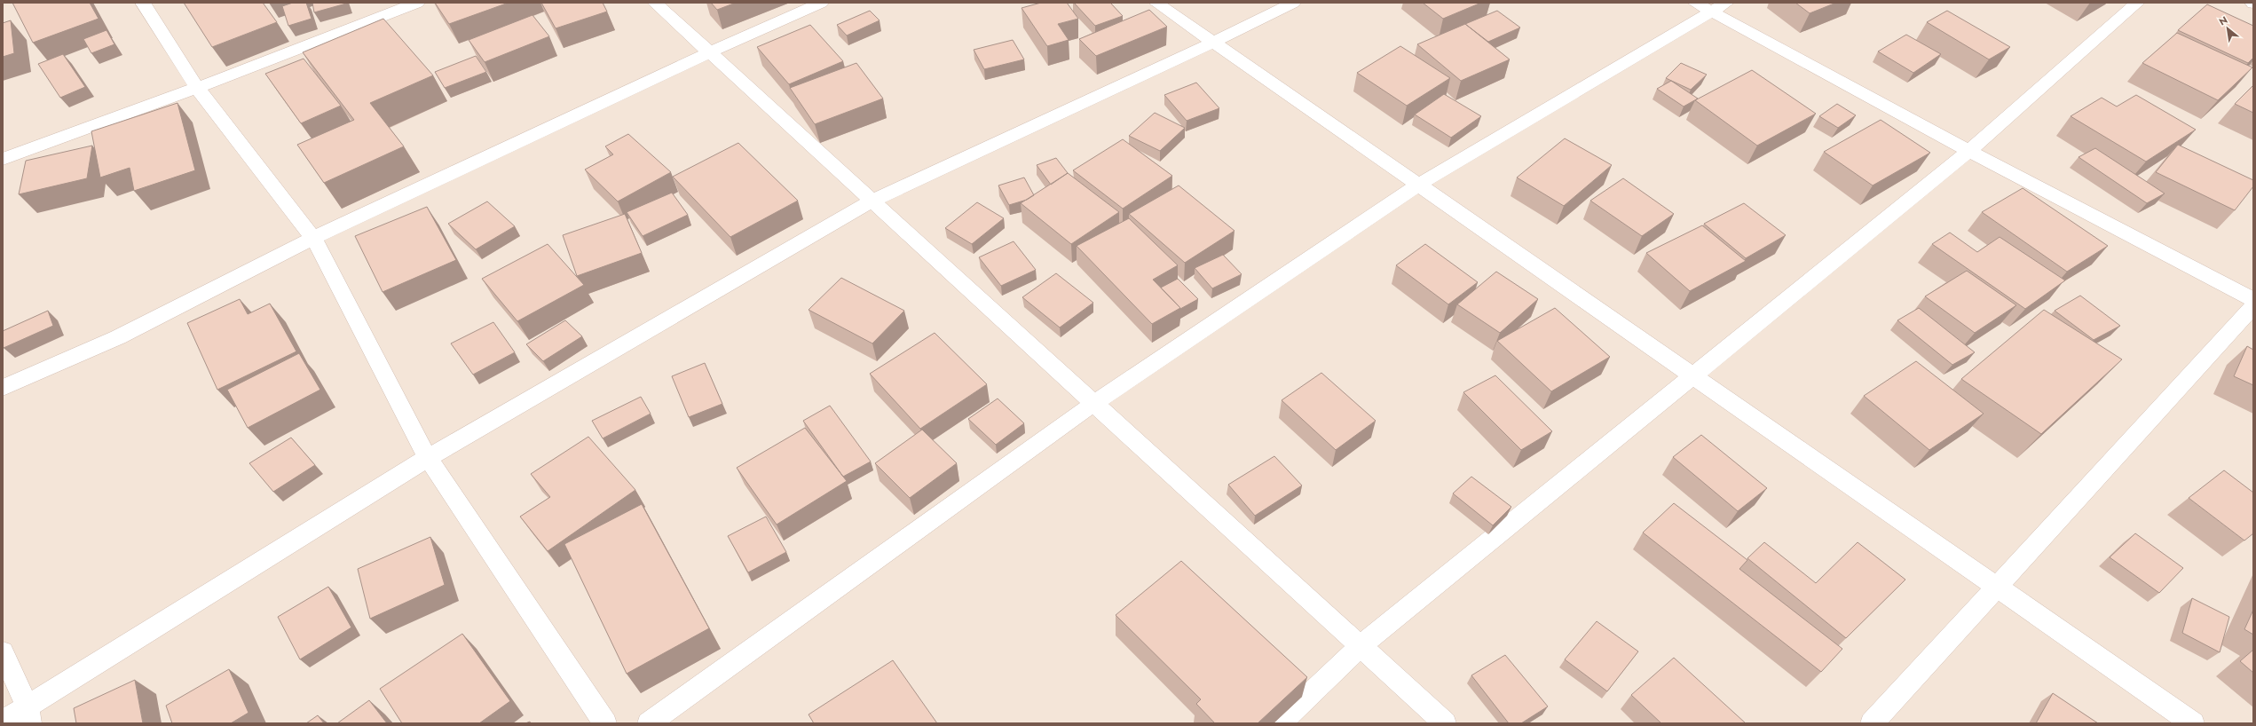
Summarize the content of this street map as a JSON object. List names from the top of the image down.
{
  "north": "top left"
}
